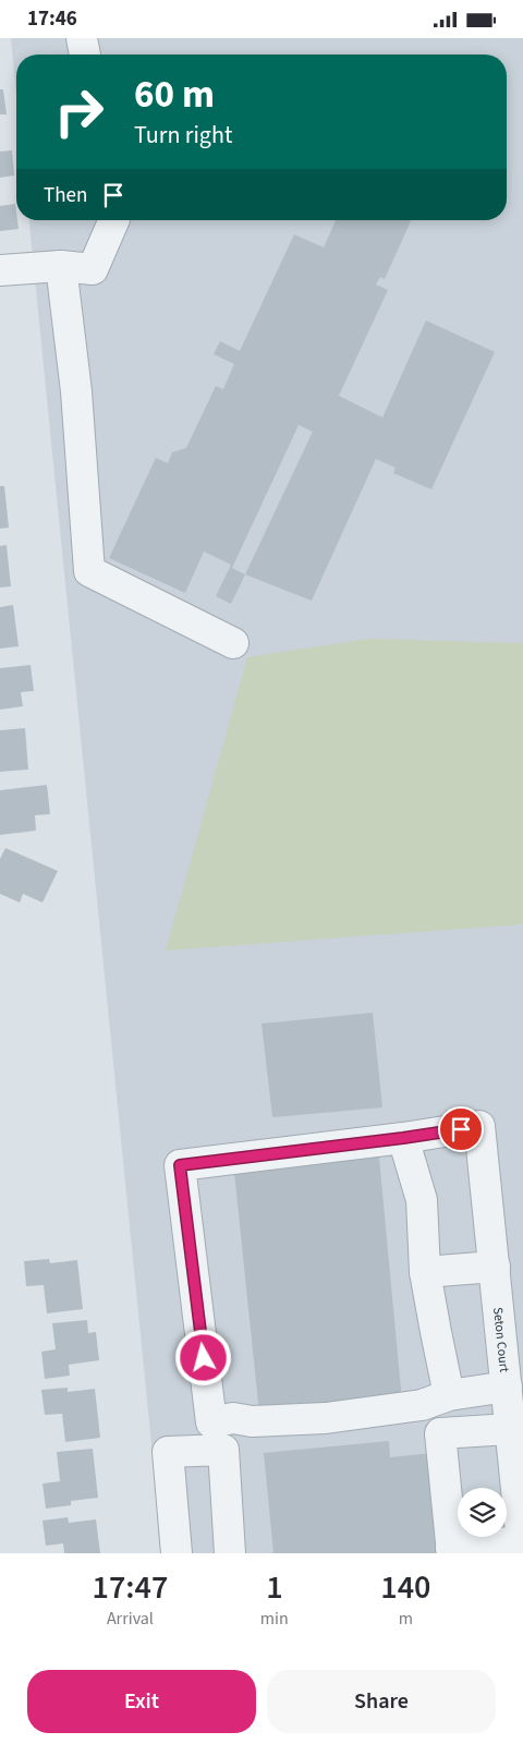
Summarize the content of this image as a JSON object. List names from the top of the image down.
{
  "streets": {
    "street": ["Seton Court"]
  },
  "page": {
    "status": "17:46",
    "turn": ["60 m", "Turn right"],
    "then": "Then",
    "eta": [
      "17:47",
      "Arrival",
      "1",
      "min",
      "140",
      "m"
    ],
    "buttons": ["Exit", "Share"]
  }
}
